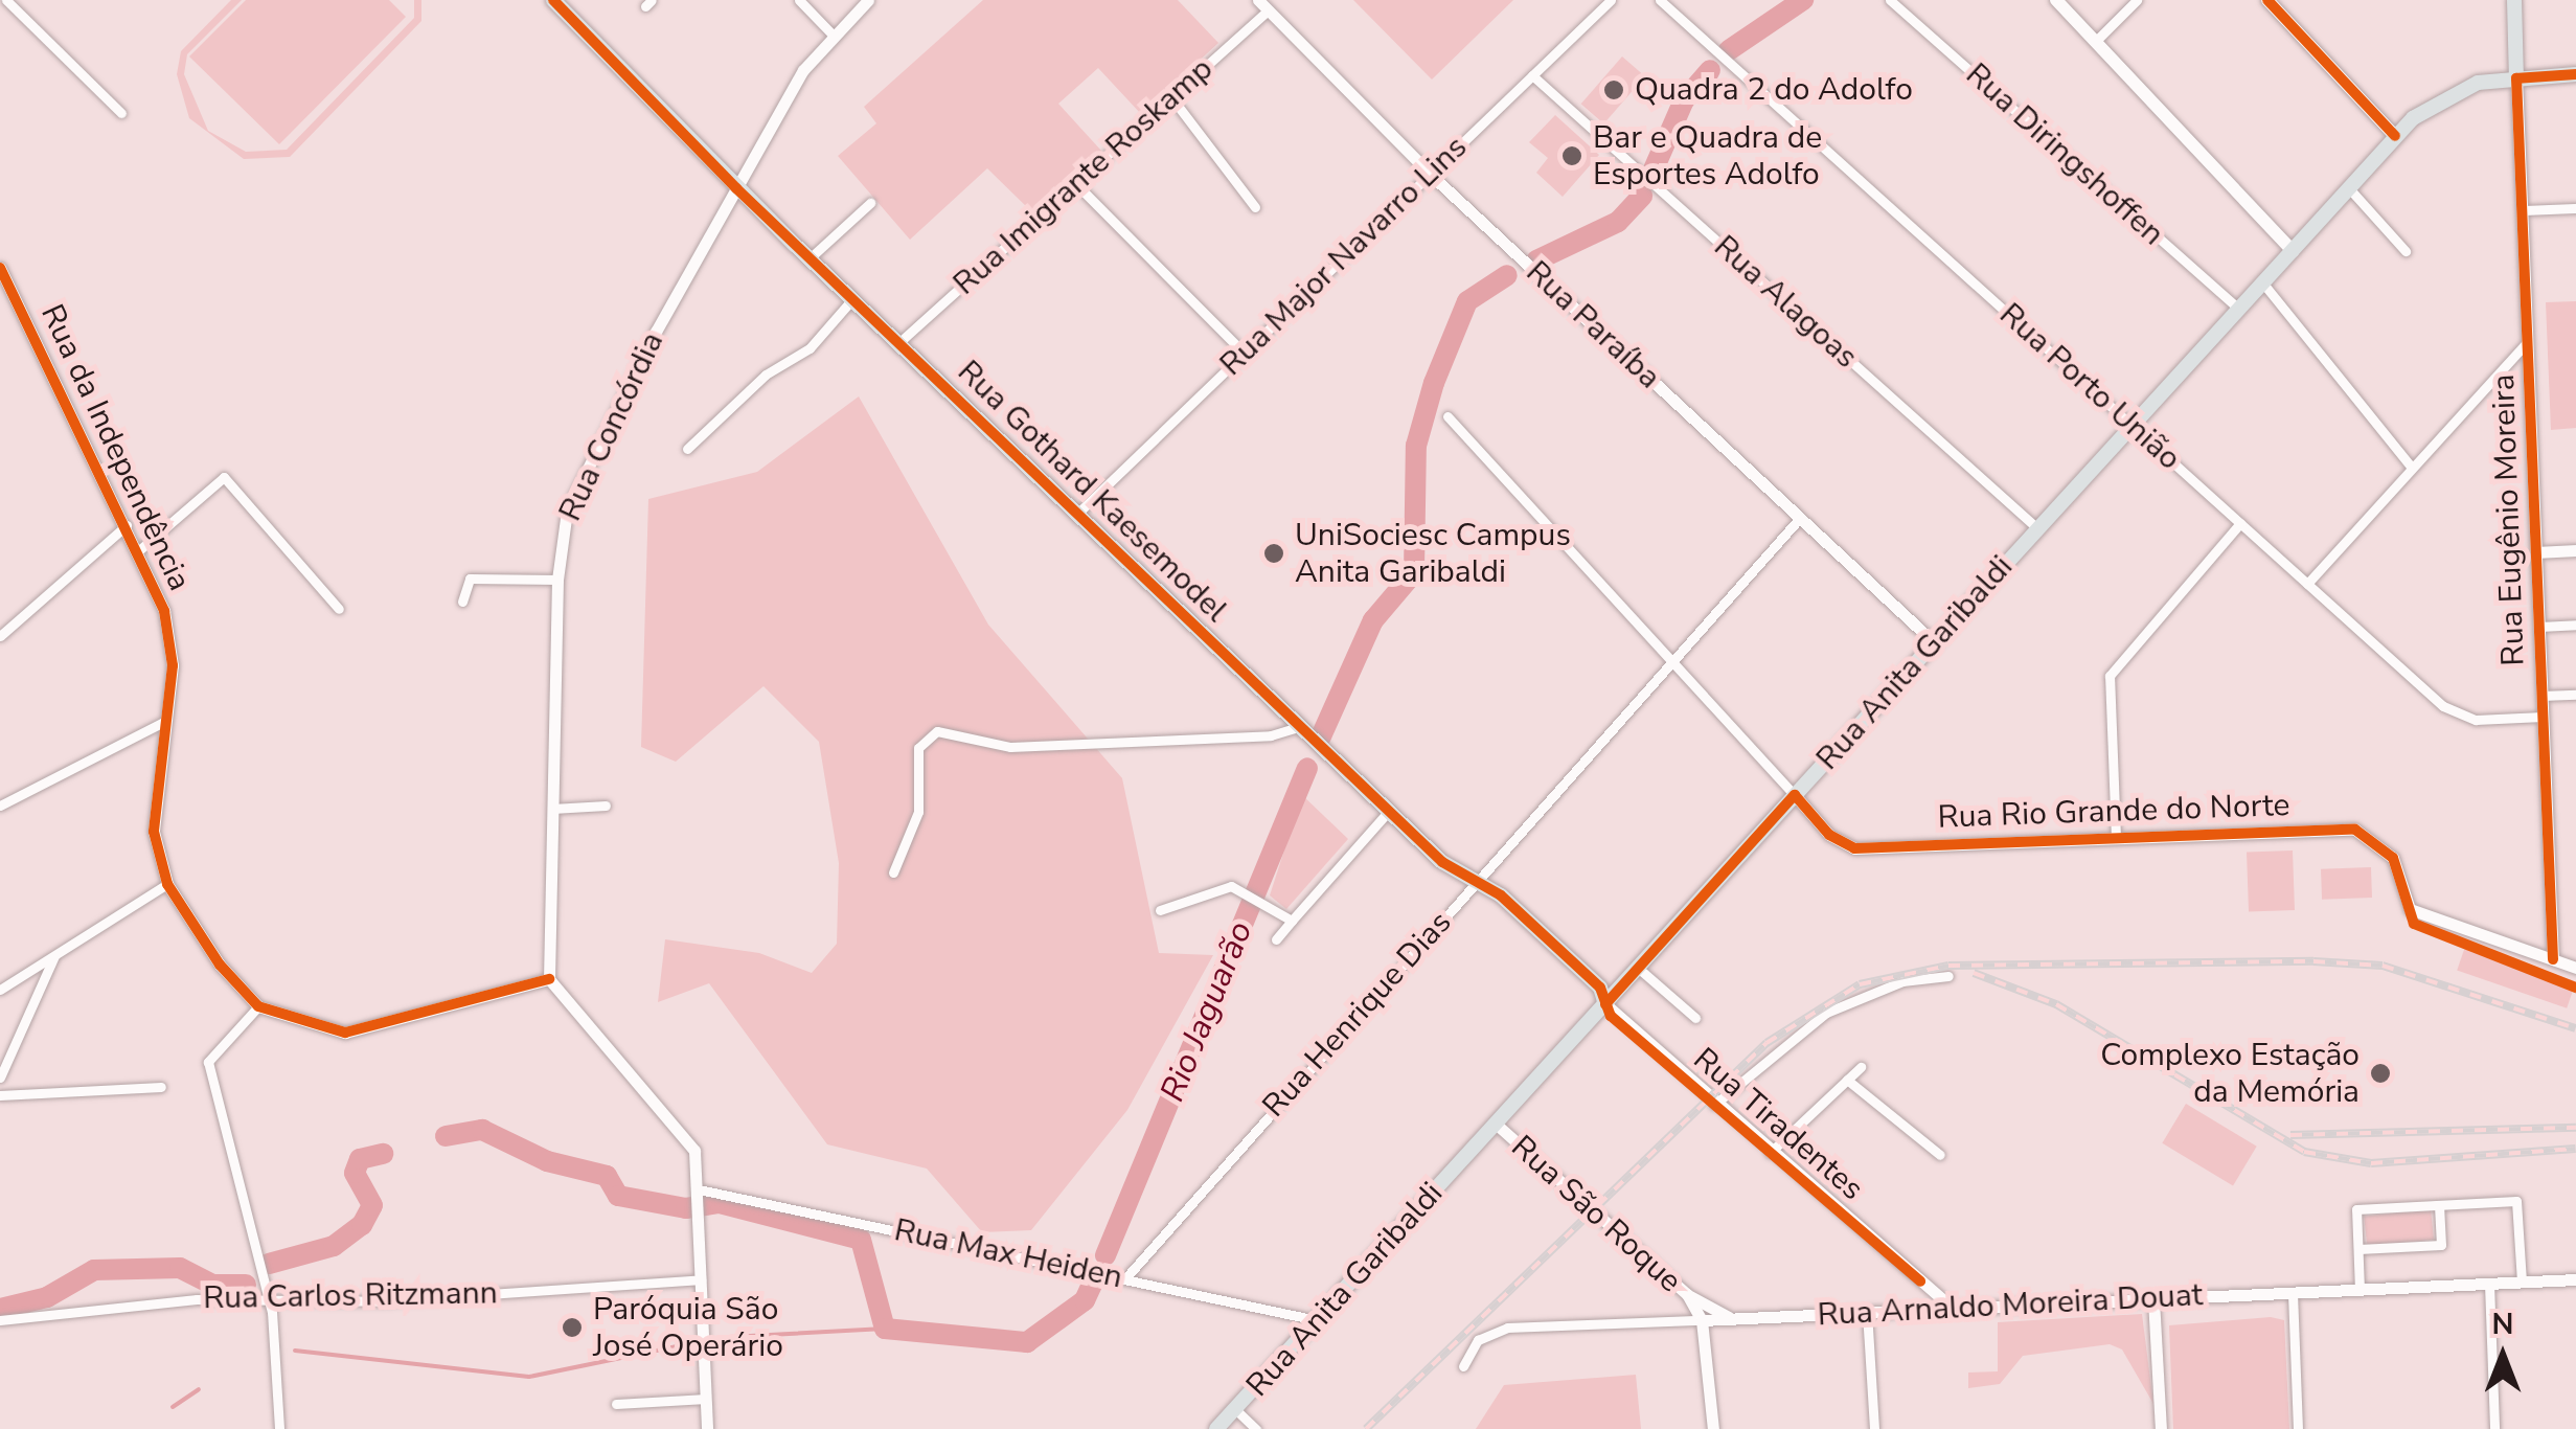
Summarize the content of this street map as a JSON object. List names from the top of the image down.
{
  "streets": {
    "main road": ["Rua Gothard Kaesemodel", "Rua Eugênio Moreira", "Rua Anita Garibaldi"],
    "street": [
      "Rua Diringshoffen",
      "Rua Imigrante Roskamp",
      "Rua Major Navarro Lins",
      "Rua Alagoas",
      "Rua Paraíba",
      "Rua Porto União",
      "Rua Concórdia",
      "Rua da Independência",
      "Rua Rio Grande do Norte",
      "Rua Henrique Dias",
      "Rua Tiradentes",
      "Rua São Roque",
      "Rua Max Heiden",
      "Rua Carlos Ritzmann",
      "Rua Arnaldo Moreira Douat"
    ]
  },
  "crossings": [
    ["Rua Diringshoffen", "Rua Anita Garibaldi"],
    ["Rua Imigrante Roskamp", "Rua Paraíba"],
    ["Rua Imigrante Roskamp", "Rua Gothard Kaesemodel"],
    ["Rua Major Navarro Lins", "Rua Alagoas"],
    ["Rua Major Navarro Lins", "Rua Paraíba"],
    ["Rua Major Navarro Lins", "Rua Gothard Kaesemodel"],
    ["Rua Alagoas", "Rua Anita Garibaldi"],
    ["Rua Paraíba", "Rua Anita Garibaldi"],
    ["Rua Paraíba", "Rua Henrique Dias"],
    ["Rua Porto União", "Rua Eugênio Moreira"],
    ["Rua Porto União", "Rua Anita Garibaldi"],
    ["Rua Concórdia", "Rua Gothard Kaesemodel"],
    ["Rua Gothard Kaesemodel", "Rua Anita Garibaldi"],
    ["Rua Gothard Kaesemodel", "Rua Henrique Dias"],
    ["Rua Gothard Kaesemodel", "Rua Tiradentes"],
    ["Rua Eugênio Moreira", "Rua Anita Garibaldi"],
    ["Rua Eugênio Moreira", "Rua Rio Grande do Norte"],
    ["Rua Anita Garibaldi", "Rua Rio Grande do Norte"],
    ["Rua Anita Garibaldi", "Rua Tiradentes"],
    ["Rua Anita Garibaldi", "Rua São Roque"],
    ["Rua Anita Garibaldi", "Rua Max Heiden"],
    ["Rua Henrique Dias", "Rua Max Heiden"],
    ["Rua Tiradentes", "Rua Arnaldo Moreira Douat"],
    ["Rua São Roque", "Rua Arnaldo Moreira Douat"]
  ],
  "water": ["Rio Jaguarão"],
  "places": [
    "Quadra 2 do Adolfo",
    "Bar e Quadra de Esportes Adolfo",
    "UniSociesc Campus Anita Garibaldi",
    "Complexo Estação da Memória",
    "Paróquia São José Operário"
  ],
  "north": "top"
}
